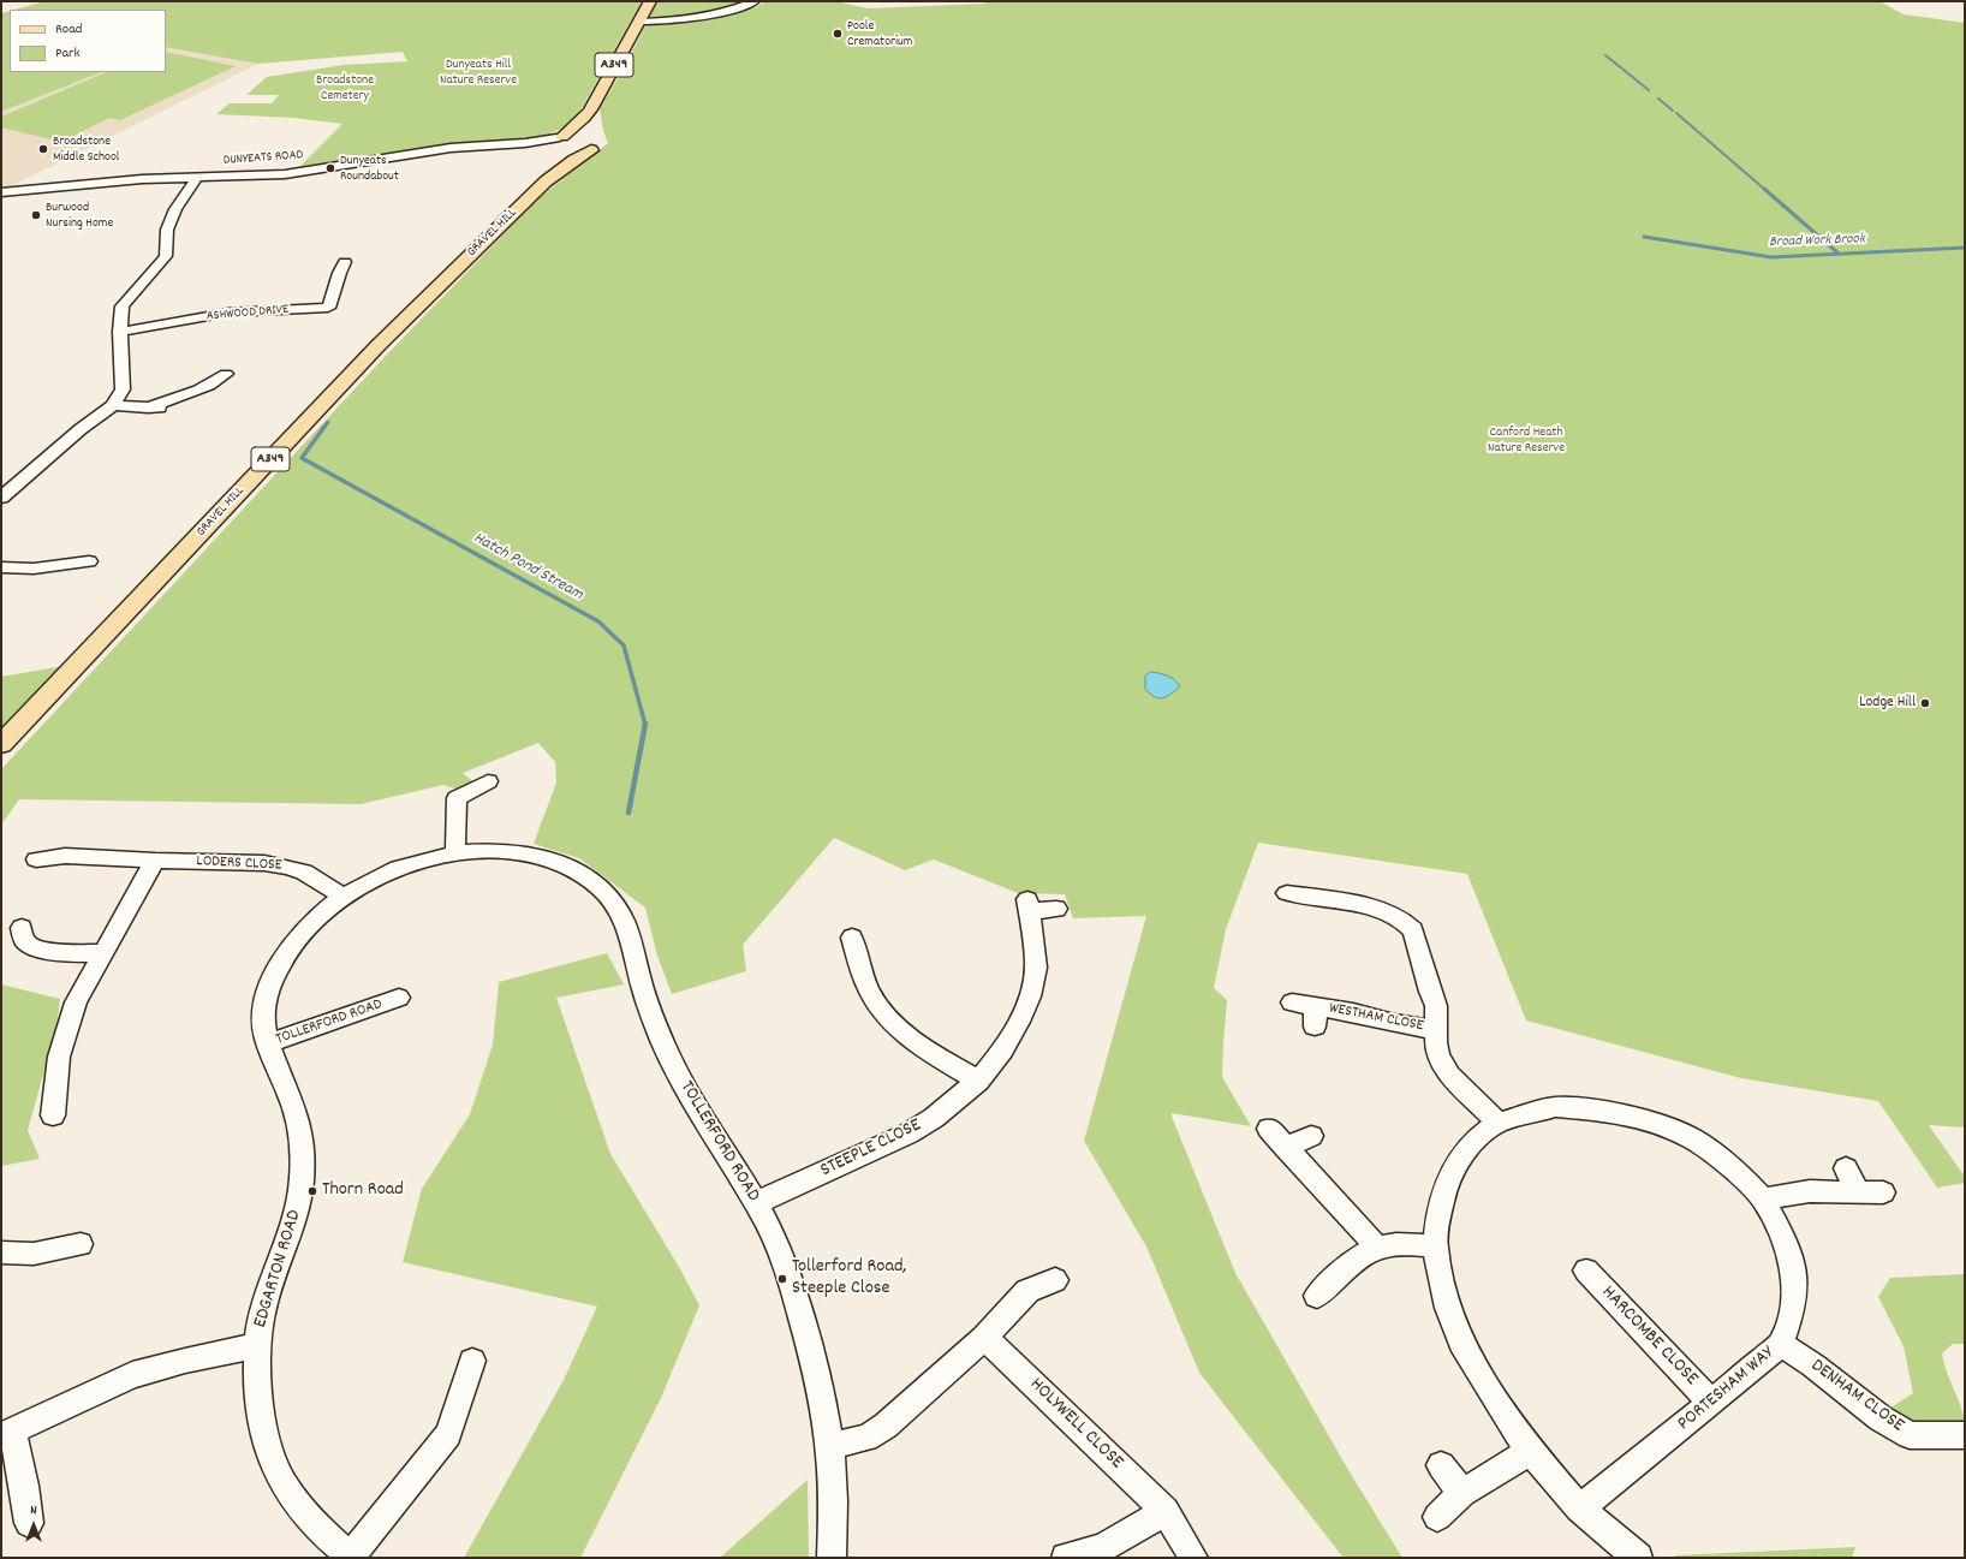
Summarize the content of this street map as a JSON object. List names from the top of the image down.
{
  "streets": {
    "main road": ["A349", "GRAVEL HILL"],
    "street": [
      "DUNYEATS ROAD",
      "ASHWOOD DRIVE",
      "LODERS CLOSE",
      "WESTHAM CLOSE",
      "TOLLERFORD ROAD",
      "STEEPLE CLOSE",
      "EDGARTON ROAD",
      "HARCOMBE CLOSE",
      "PORTESHAM WAY",
      "DENHAM CLOSE",
      "HOLYWELL CLOSE"
    ]
  },
  "crossings": [
    ["A349", "DUNYEATS ROAD"],
    ["A349", "GRAVEL HILL"],
    ["DUNYEATS ROAD", "GRAVEL HILL"],
    ["LODERS CLOSE", "TOLLERFORD ROAD"],
    ["WESTHAM CLOSE", "PORTESHAM WAY"],
    ["TOLLERFORD ROAD", "STEEPLE CLOSE"],
    ["TOLLERFORD ROAD", "EDGARTON ROAD"],
    ["HARCOMBE CLOSE", "PORTESHAM WAY"],
    ["PORTESHAM WAY", "DENHAM CLOSE"]
  ],
  "water": ["Broad Work Brook", "Hatch Pond Stream"],
  "parks": ["Dunyeats Hill Nature Reserve", "Broadstone Cemetery", "Canford Heath Nature Reserve"],
  "places": [
    "Poole Crematorium",
    "Broadstone Middle School",
    "Dunyeats Roundabout",
    "Burwood Nursing Home",
    "Lodge Hill",
    "Thorn Road",
    "Tollerford Road, Steeple Close"
  ],
  "legend": ["Road", "Park"],
  "north": "top"
}
